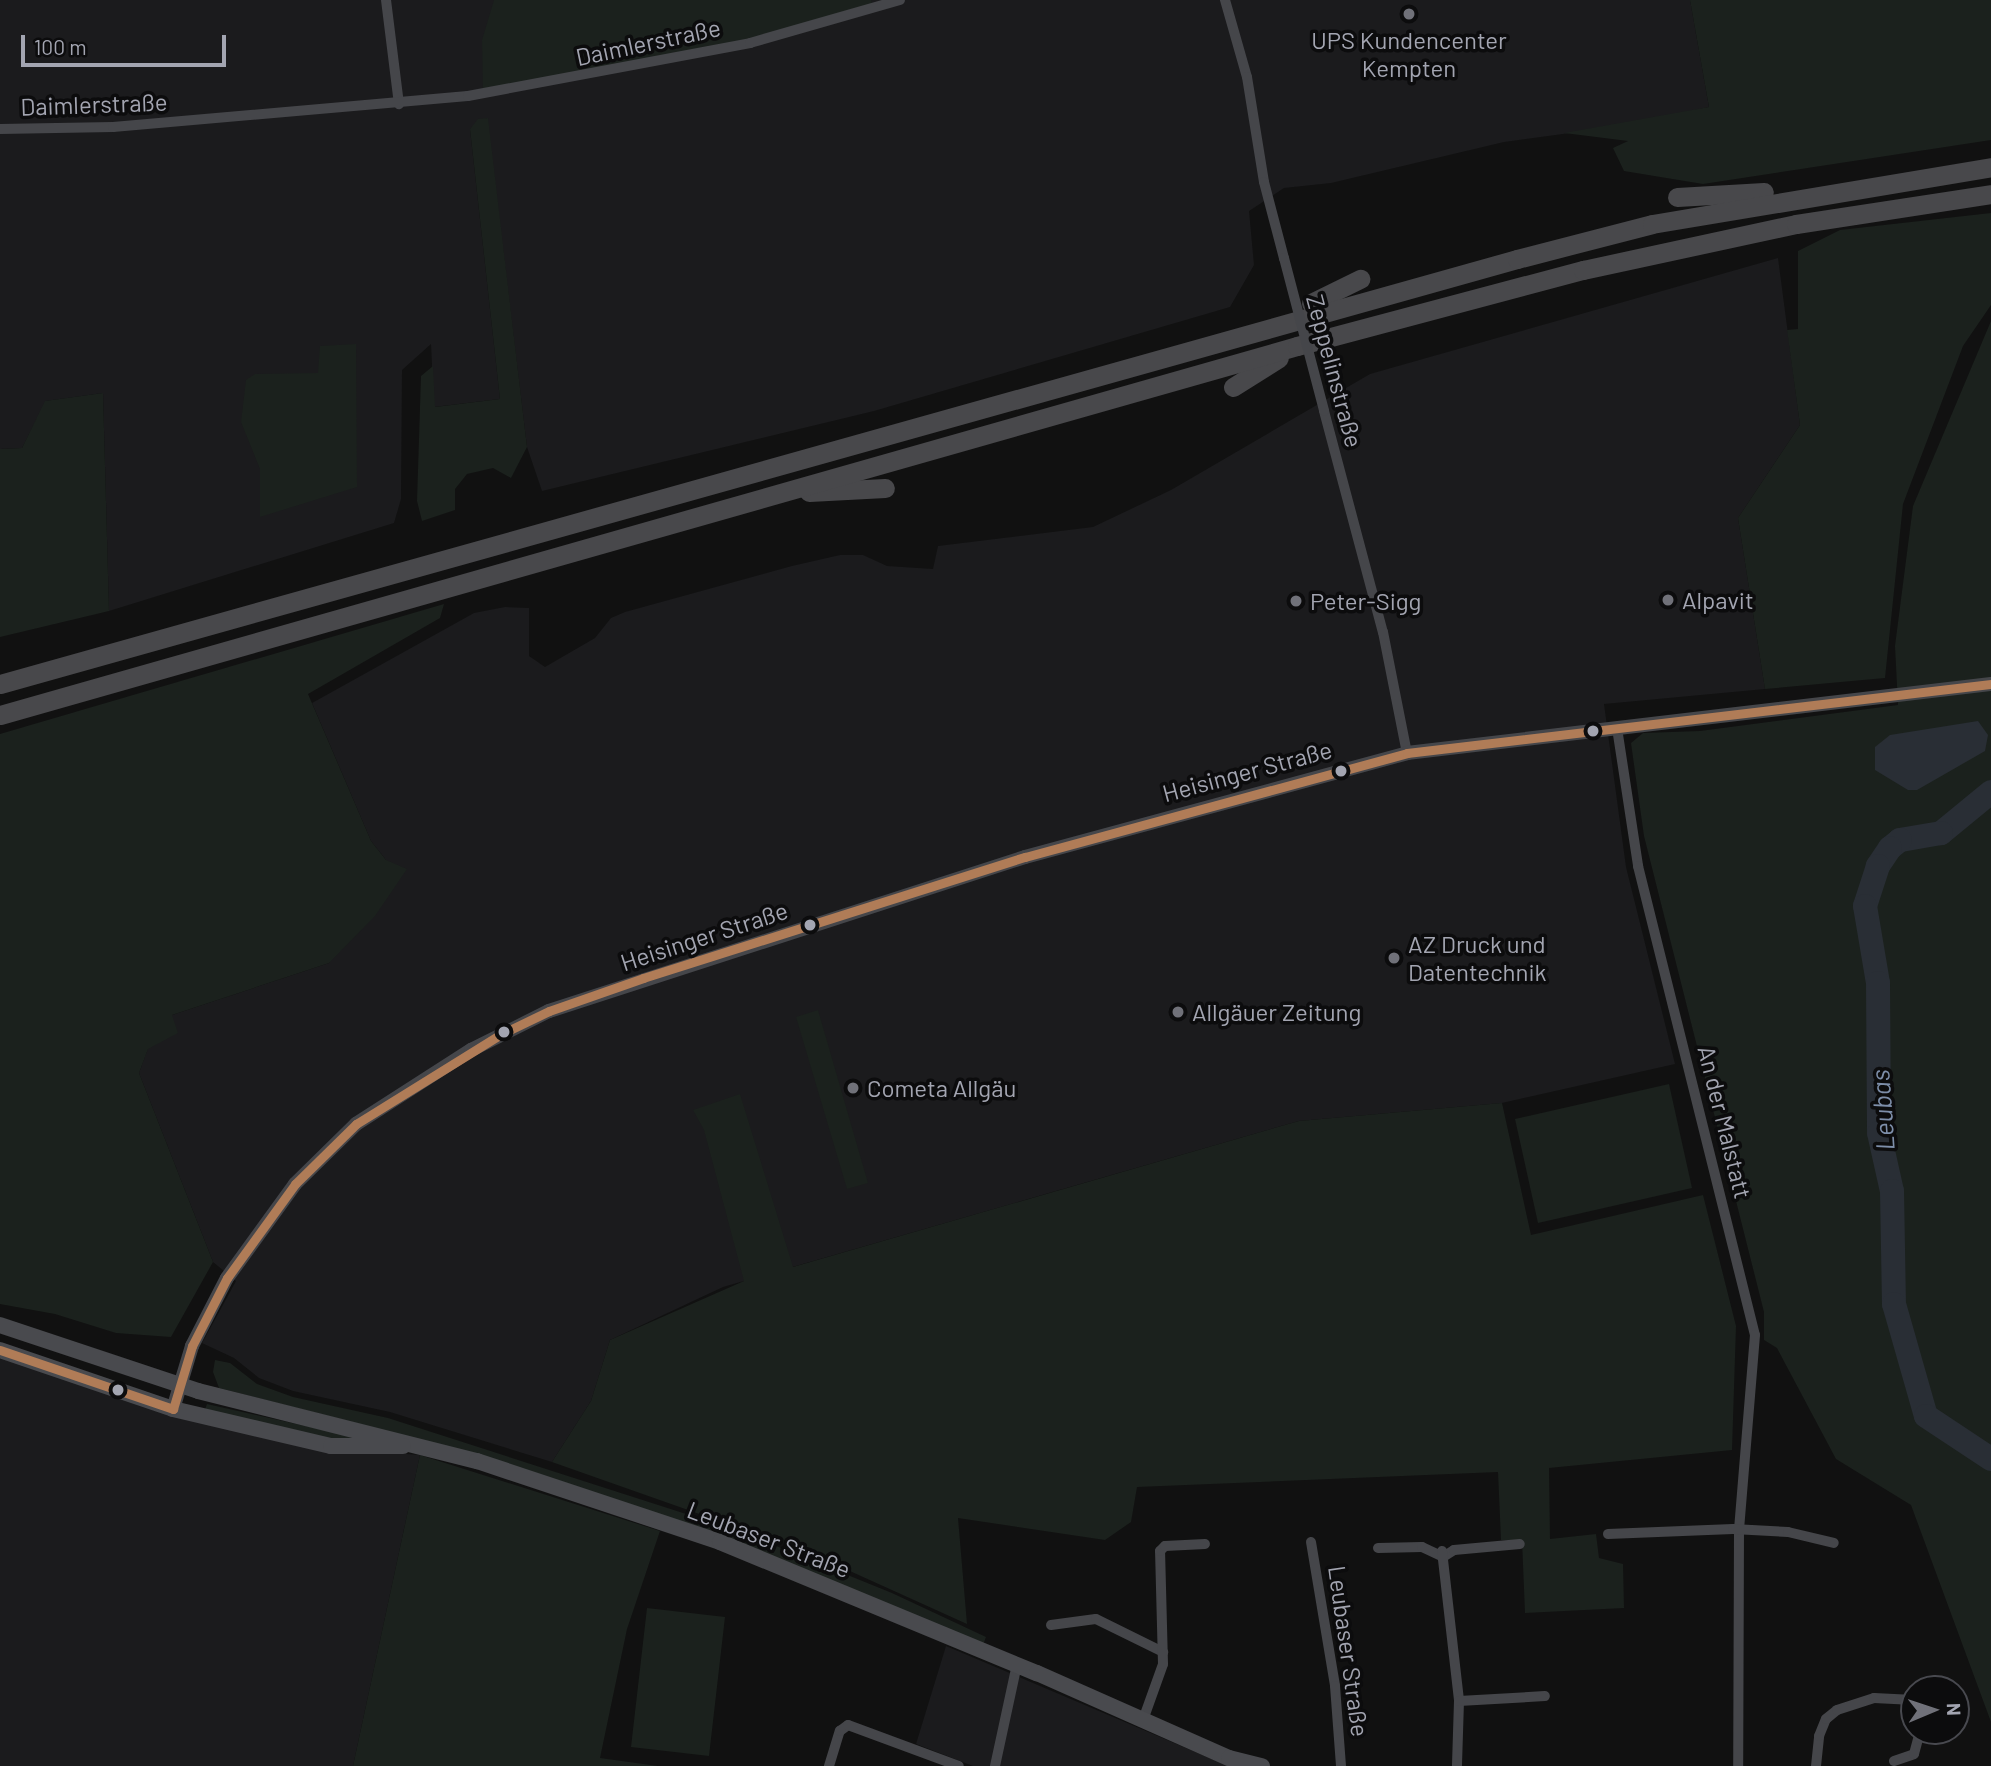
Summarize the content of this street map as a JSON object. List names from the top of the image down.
{
  "streets": {
    "main road": ["Leubaser Straße"],
    "street": [
      "Daimlerstraße",
      "Zeppelinstraße",
      "Heisinger Straße",
      "An der Malstatt"
    ]
  },
  "crossings": [
    ["Zeppelinstraße", "Heisinger Straße"],
    ["Heisinger Straße", "An der Malstatt"],
    ["Heisinger Straße", "Leubaser Straße"]
  ],
  "water": ["Leubas"],
  "places": [
    "UPS Kundencenter Kempten",
    "Alpavit",
    "Peter-Sigg",
    "AZ Druck und Datentechnik",
    "Allgäuer Zeitung",
    "Cometa Allgäu"
  ],
  "scale_bar": "100 m",
  "north": "right"
}
